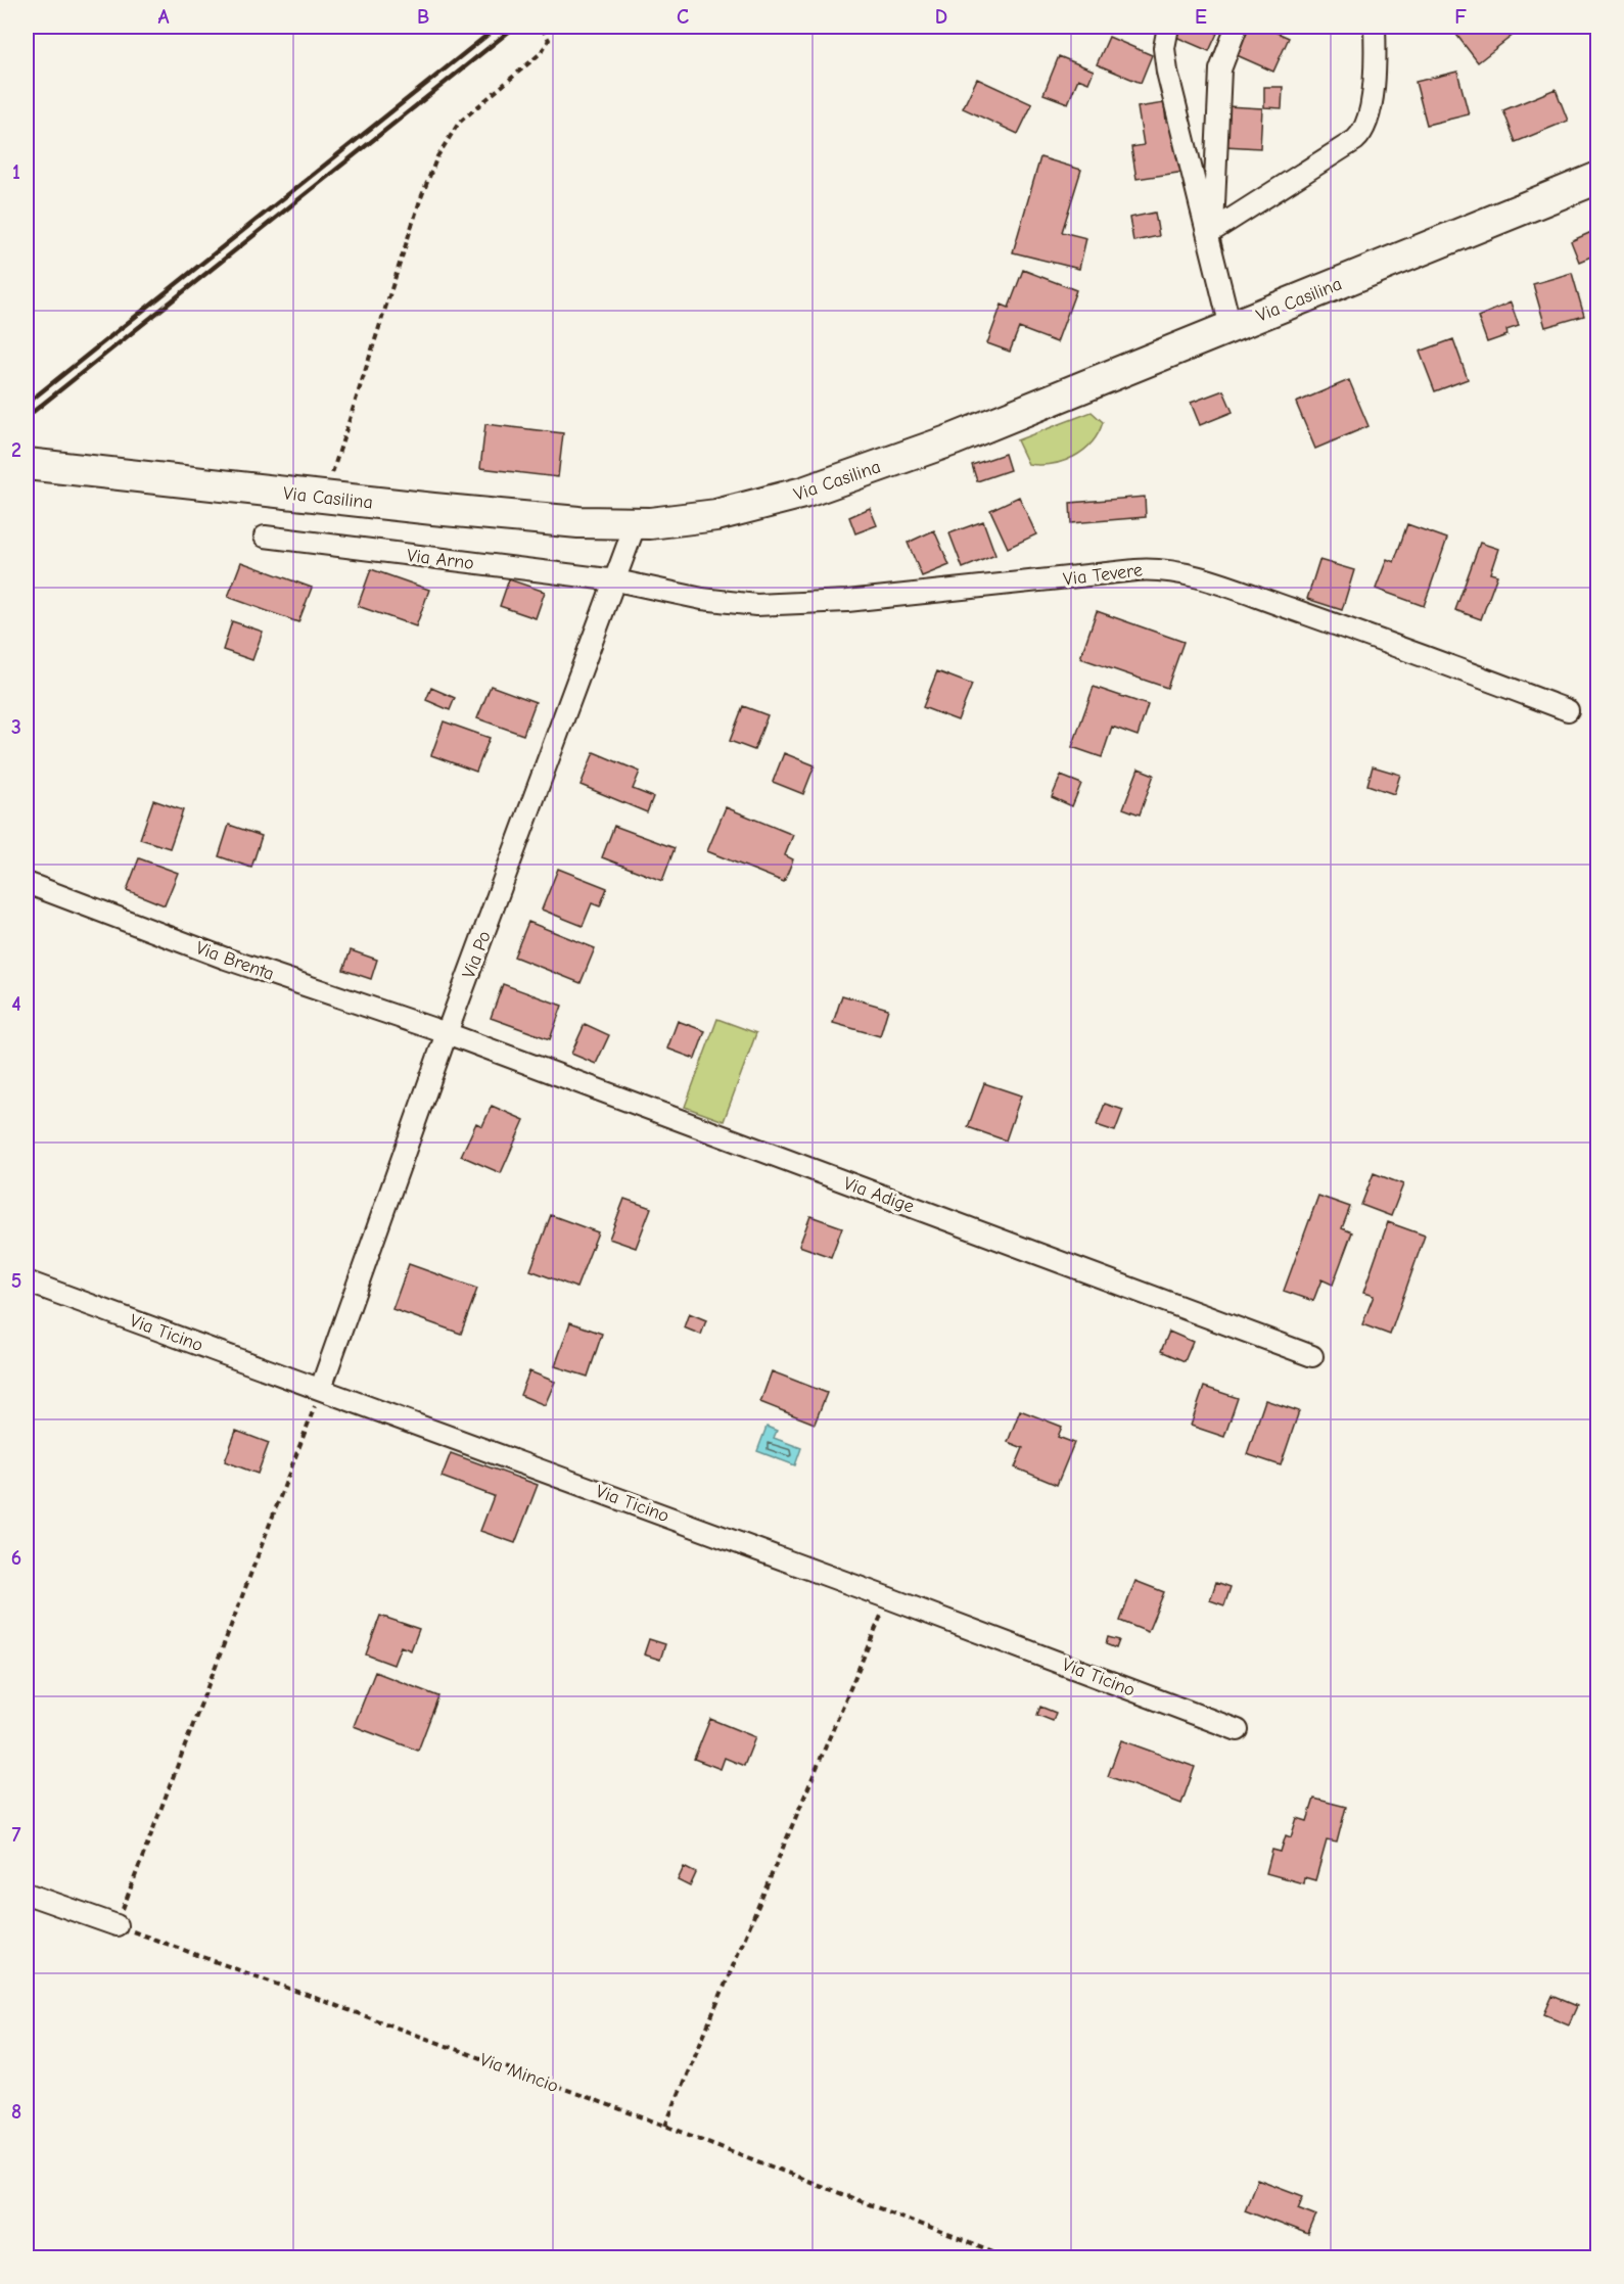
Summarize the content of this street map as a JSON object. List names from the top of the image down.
{
  "streets": {
    "main road": ["Via Casilina"],
    "street": [
      "Via Arno",
      "Via Tevere",
      "Via Po",
      "Via Brenta",
      "Via Adige",
      "Via Ticino"
    ],
    "path": ["Via Mincio"]
  },
  "crossings": [
    ["Via Casilina", "Via Po"],
    ["Via Arno", "Via Tevere"],
    ["Via Arno", "Via Po"],
    ["Via Tevere", "Via Po"],
    ["Via Po", "Via Brenta"],
    ["Via Po", "Via Adige"],
    ["Via Po", "Via Ticino"],
    ["Via Brenta", "Via Adige"]
  ],
  "grid": {
    "columns": [
      "A",
      "B",
      "C",
      "D",
      "E",
      "F"
    ],
    "rows": [
      "1",
      "2",
      "3",
      "4",
      "5",
      "6",
      "7",
      "8"
    ]
  }
}
